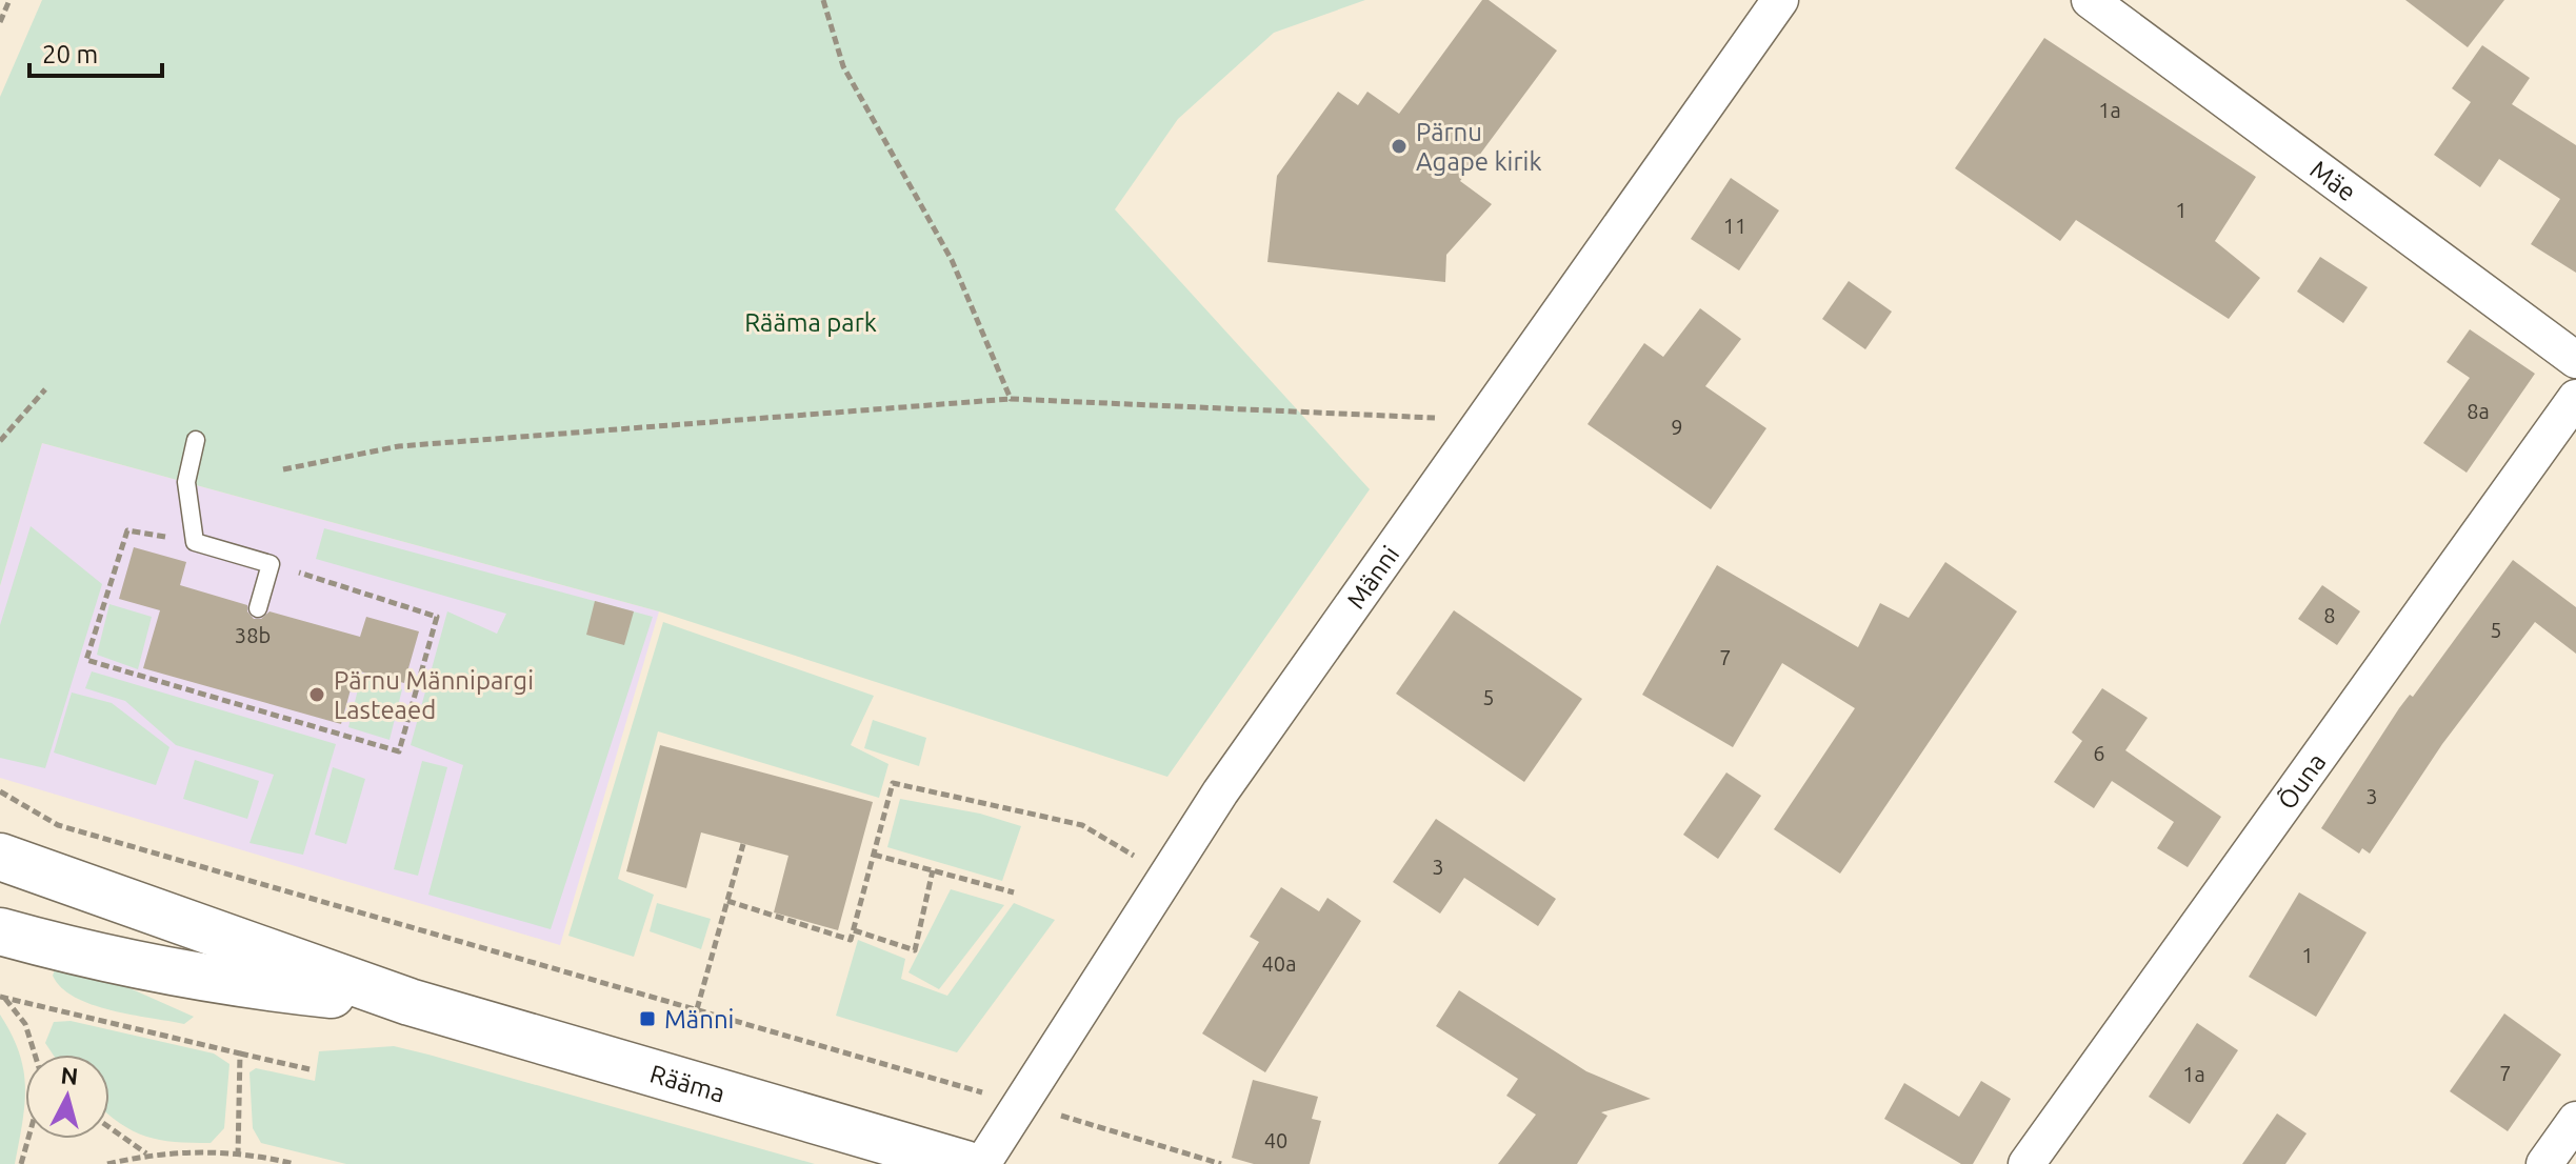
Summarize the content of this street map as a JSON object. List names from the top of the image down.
{
  "streets": {
    "main road": ["Rääma"],
    "street": ["Mäe", "Männi", "Õuna"]
  },
  "parks": ["Rääma park"],
  "places": {
    "other": ["Pärnu Agape kirik", "Pärnu Männipargi Lasteaed"],
    "transit": ["Männi"]
  },
  "house_numbers": [
    "1a",
    "1",
    "11",
    "8a",
    "9",
    "8",
    "5",
    "38b",
    "7",
    "5",
    "6",
    "3",
    "3",
    "1",
    "40a",
    "7",
    "1a",
    "40"
  ],
  "scale_bar": "20 m",
  "north": "top"
}
